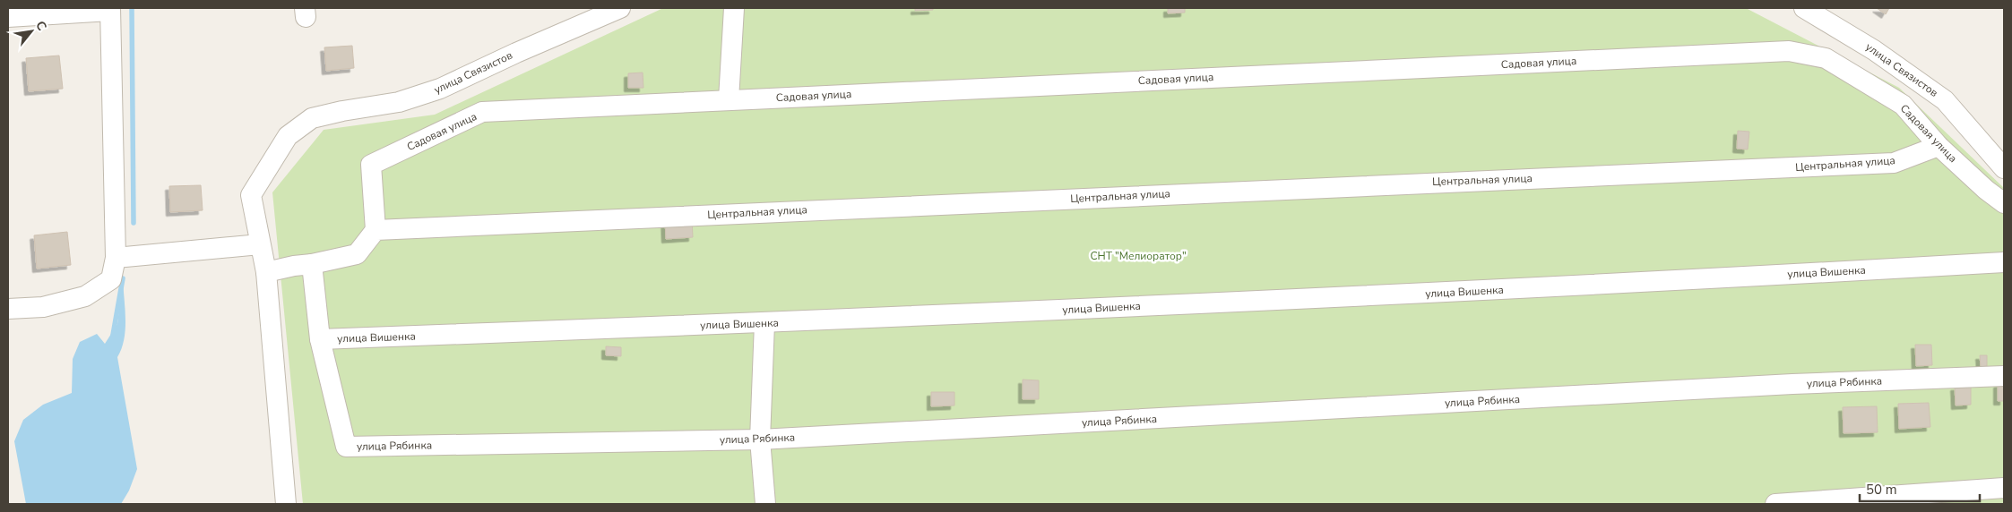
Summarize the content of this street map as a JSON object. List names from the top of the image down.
{
  "streets": {
    "street": [
      "Садовая улица",
      "улица Связистов",
      "Центральная улица",
      "улица Вишенка",
      "улица Рябинка"
    ]
  },
  "crossings": [
    ["Садовая улица", "Центральная улица"],
    ["улица Вишенка", "улица Рябинка"]
  ],
  "parks": ["СНТ \"Мелиоратор\""],
  "scale_bar": "50 m",
  "north": "top right"
}
